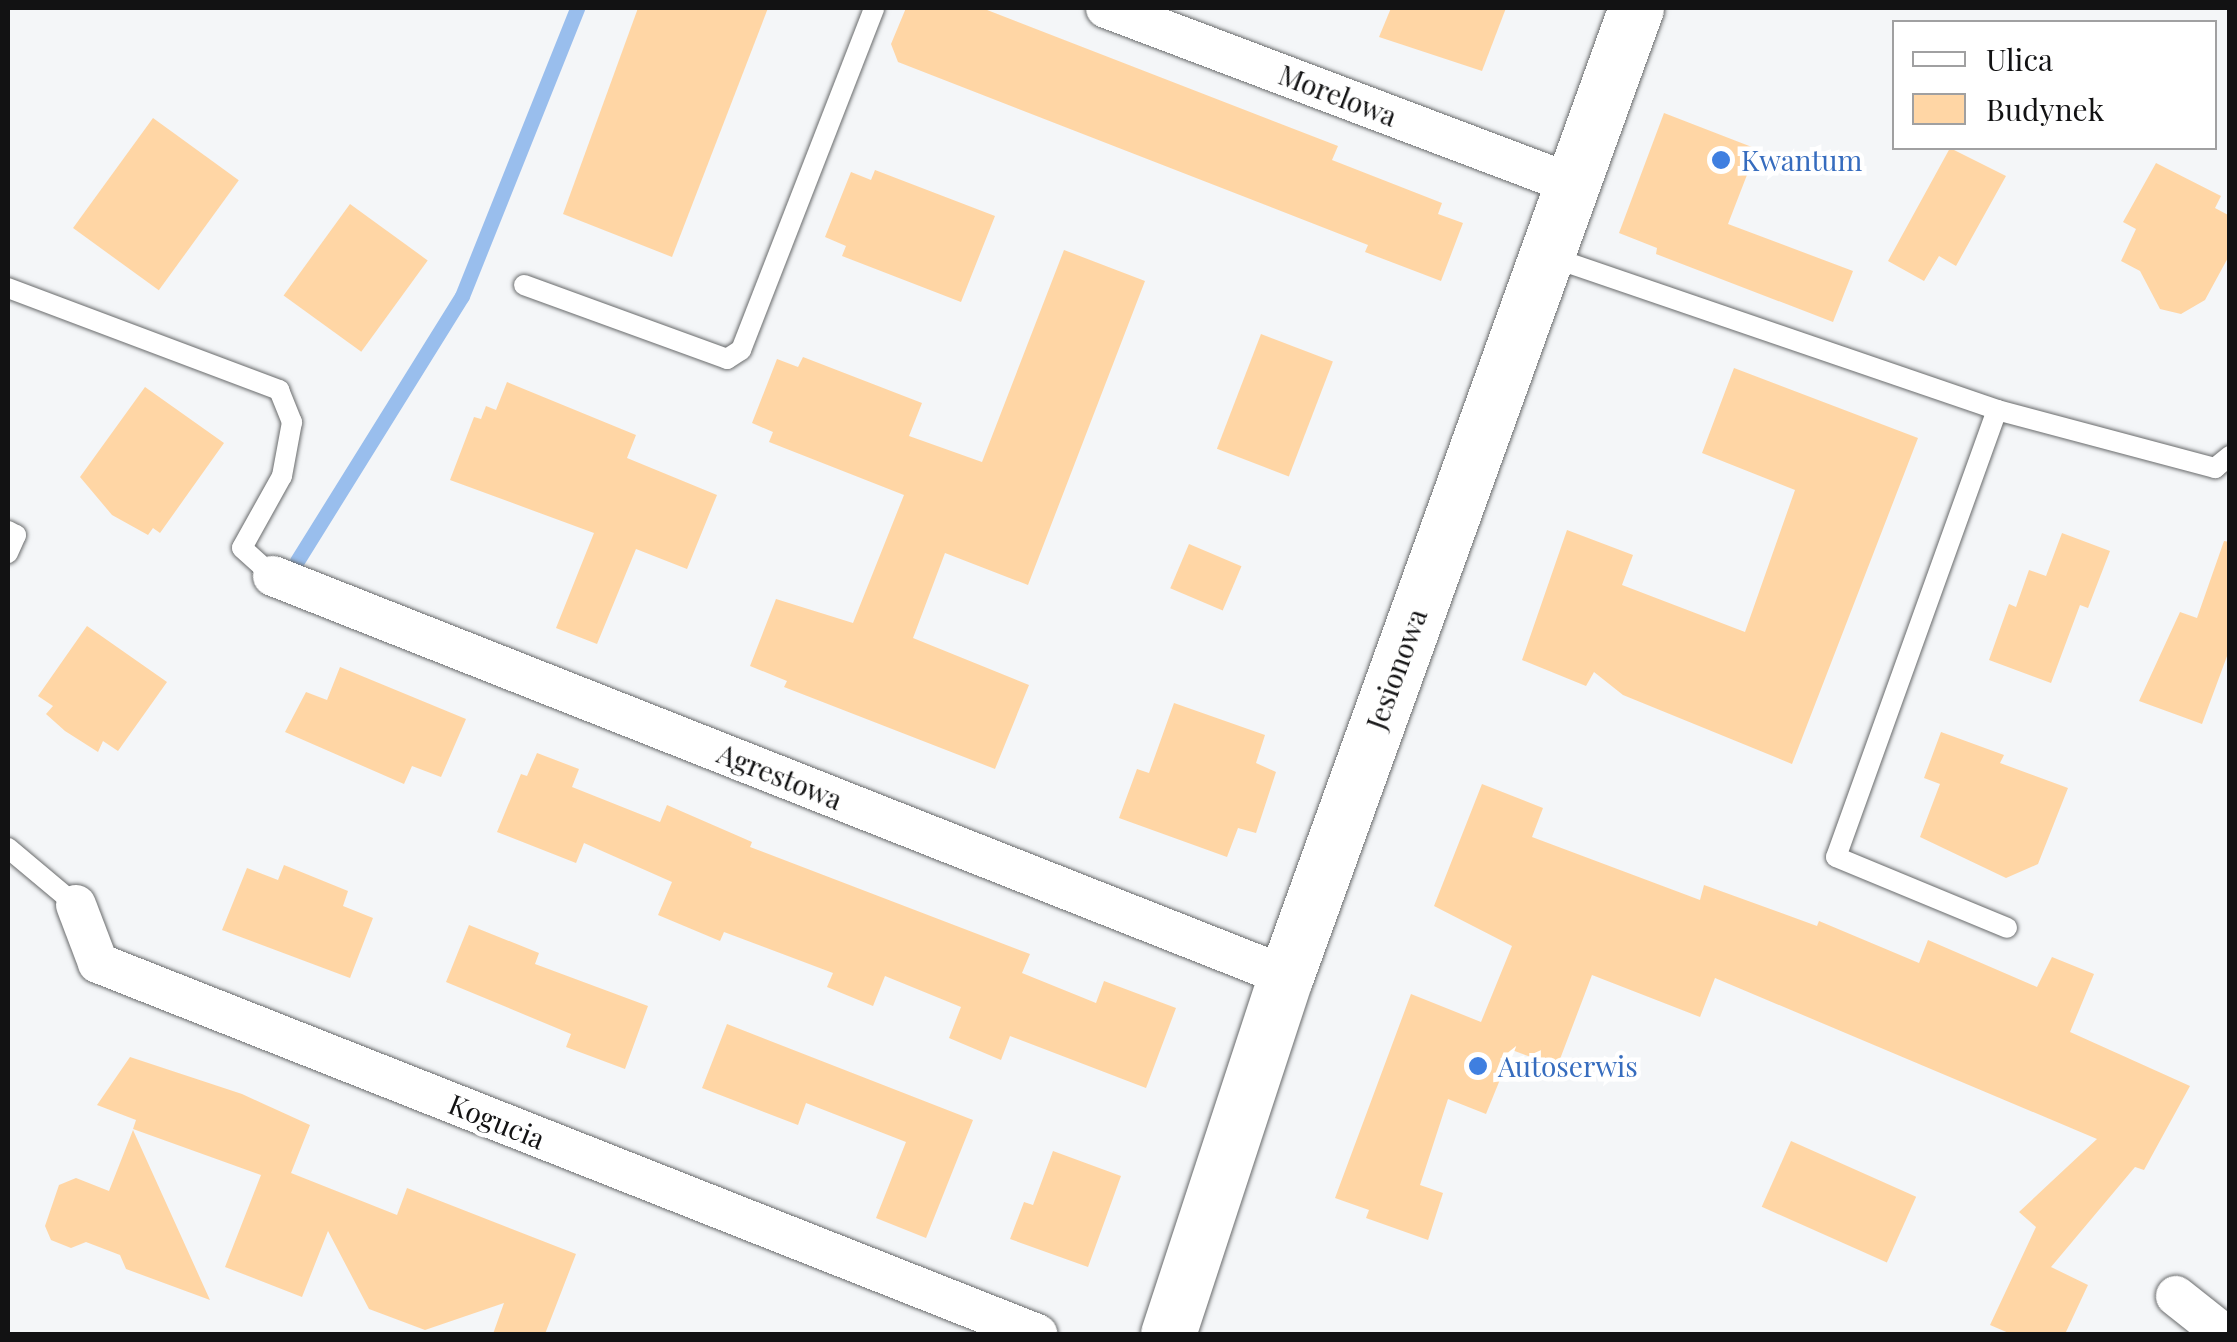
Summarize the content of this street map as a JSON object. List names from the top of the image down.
{
  "streets": {
    "street": [
      "Morelowa",
      "Jesionowa",
      "Agrestowa",
      "Kogucia"
    ]
  },
  "crossings": [
    ["Morelowa", "Jesionowa"],
    ["Jesionowa", "Agrestowa"]
  ],
  "places": ["Kwantum", "Autoserwis"],
  "legend": ["Ulica", "Budynek"]
}
